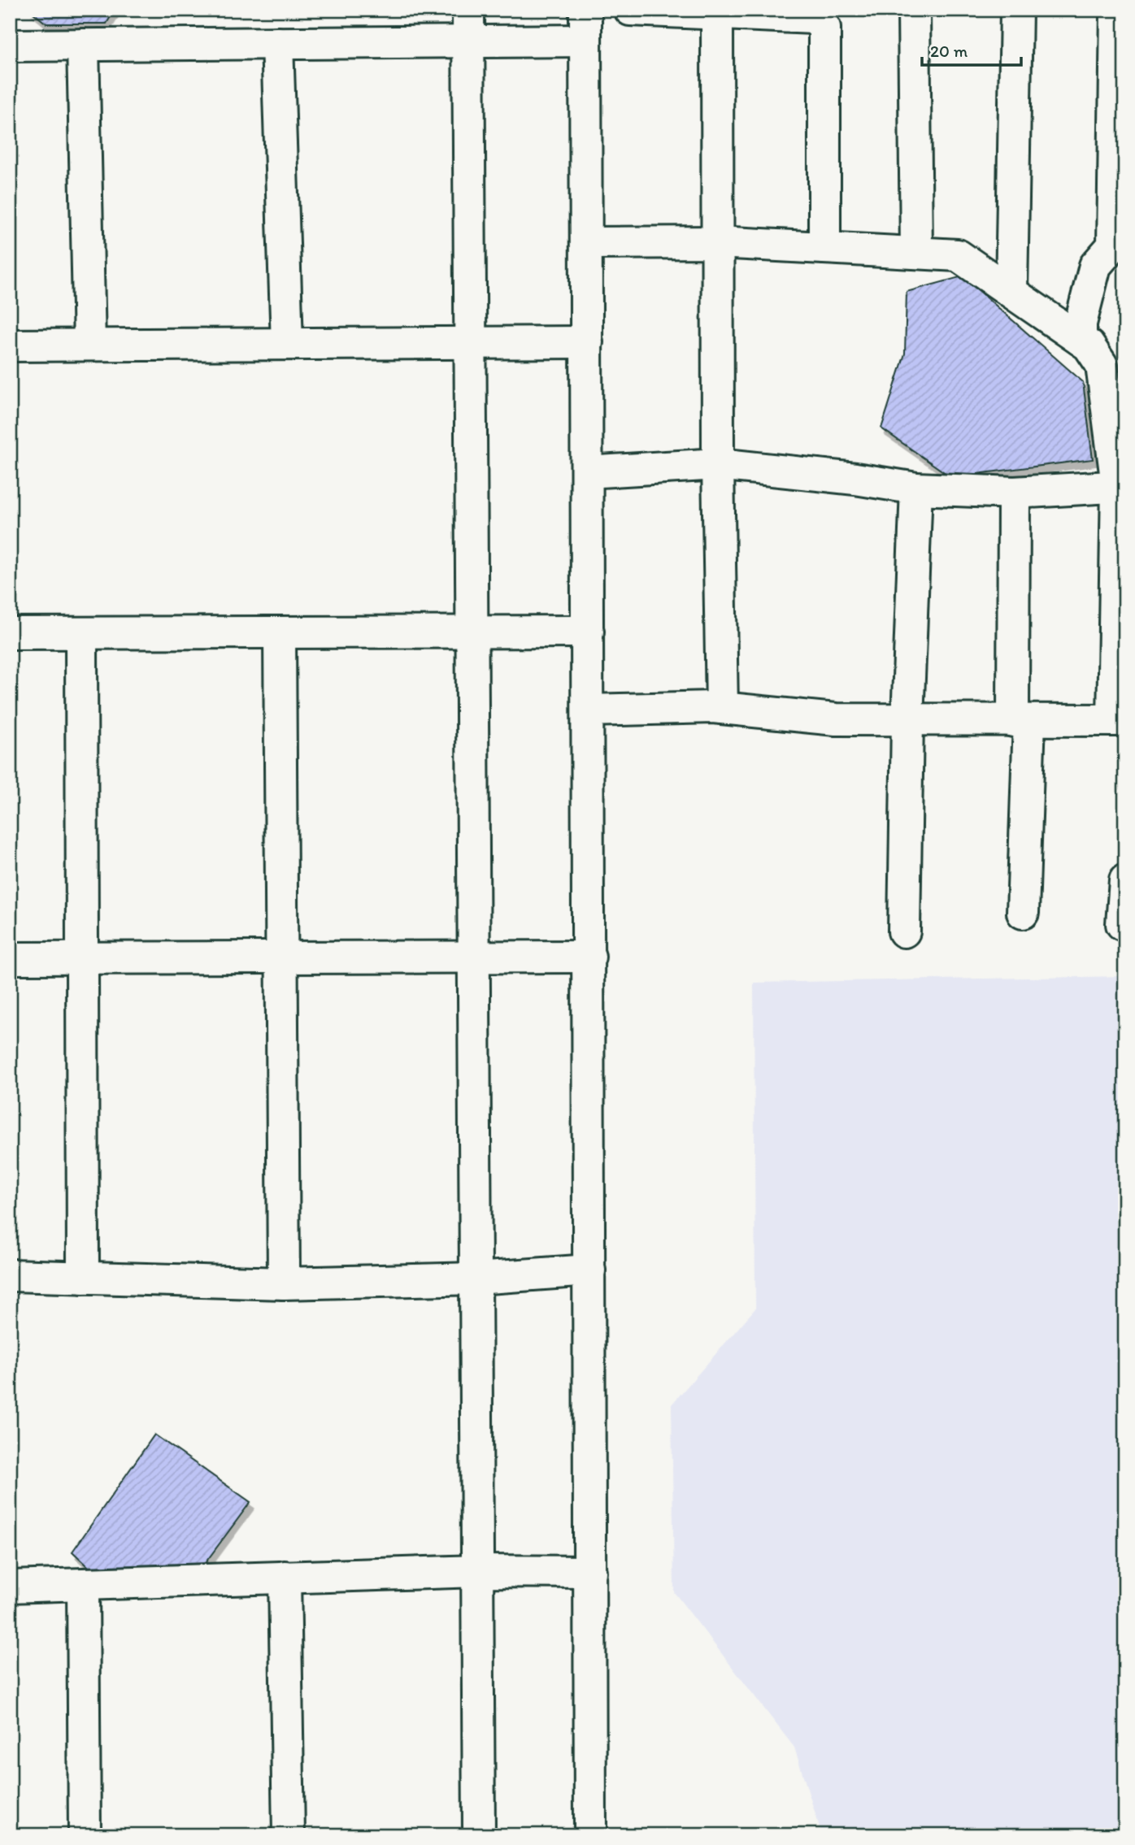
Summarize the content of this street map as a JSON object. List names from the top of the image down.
{
  "scale_bar": "20 m"
}
